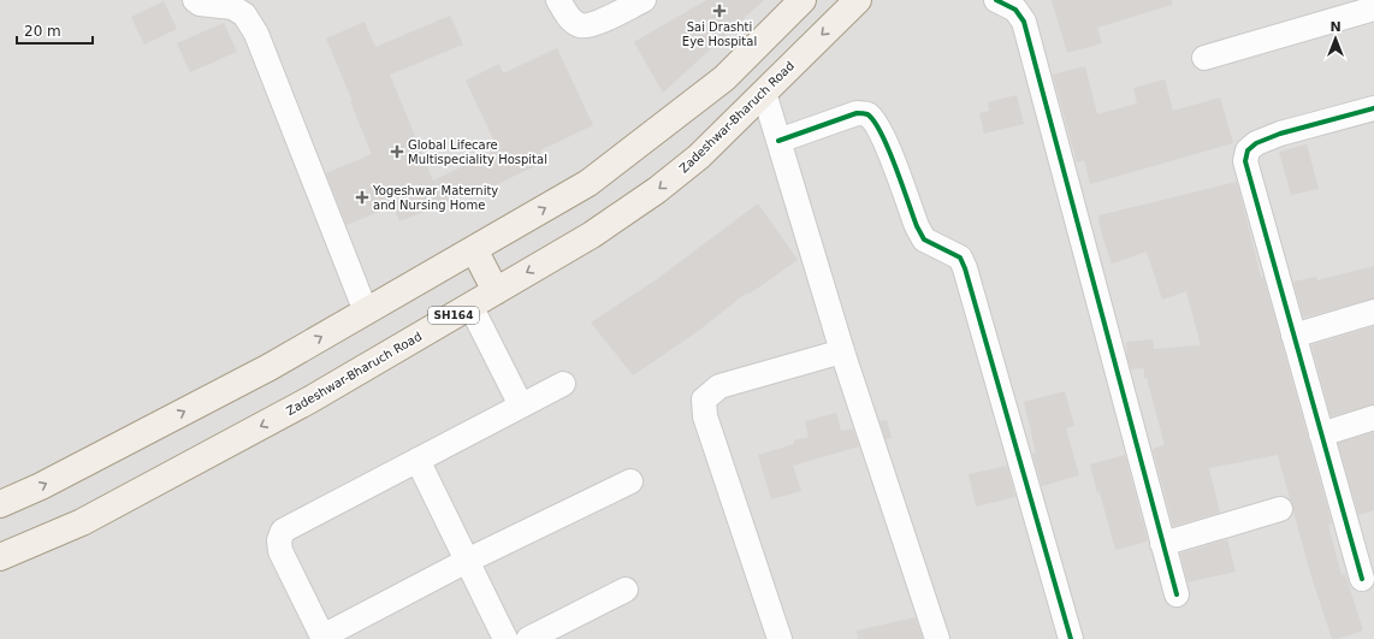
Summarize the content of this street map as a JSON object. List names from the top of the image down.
{
  "streets": {
    "main road": ["Zadeshwar-Bharuch Road", "SH164"]
  },
  "places": {
    "health": ["Sai Drashti Eye Hospital", "Global Lifecare Multispeciality Hospital", "Yogeshwar Maternity and Nursing Home"]
  },
  "scale_bar": "20 m",
  "north": "top"
}
